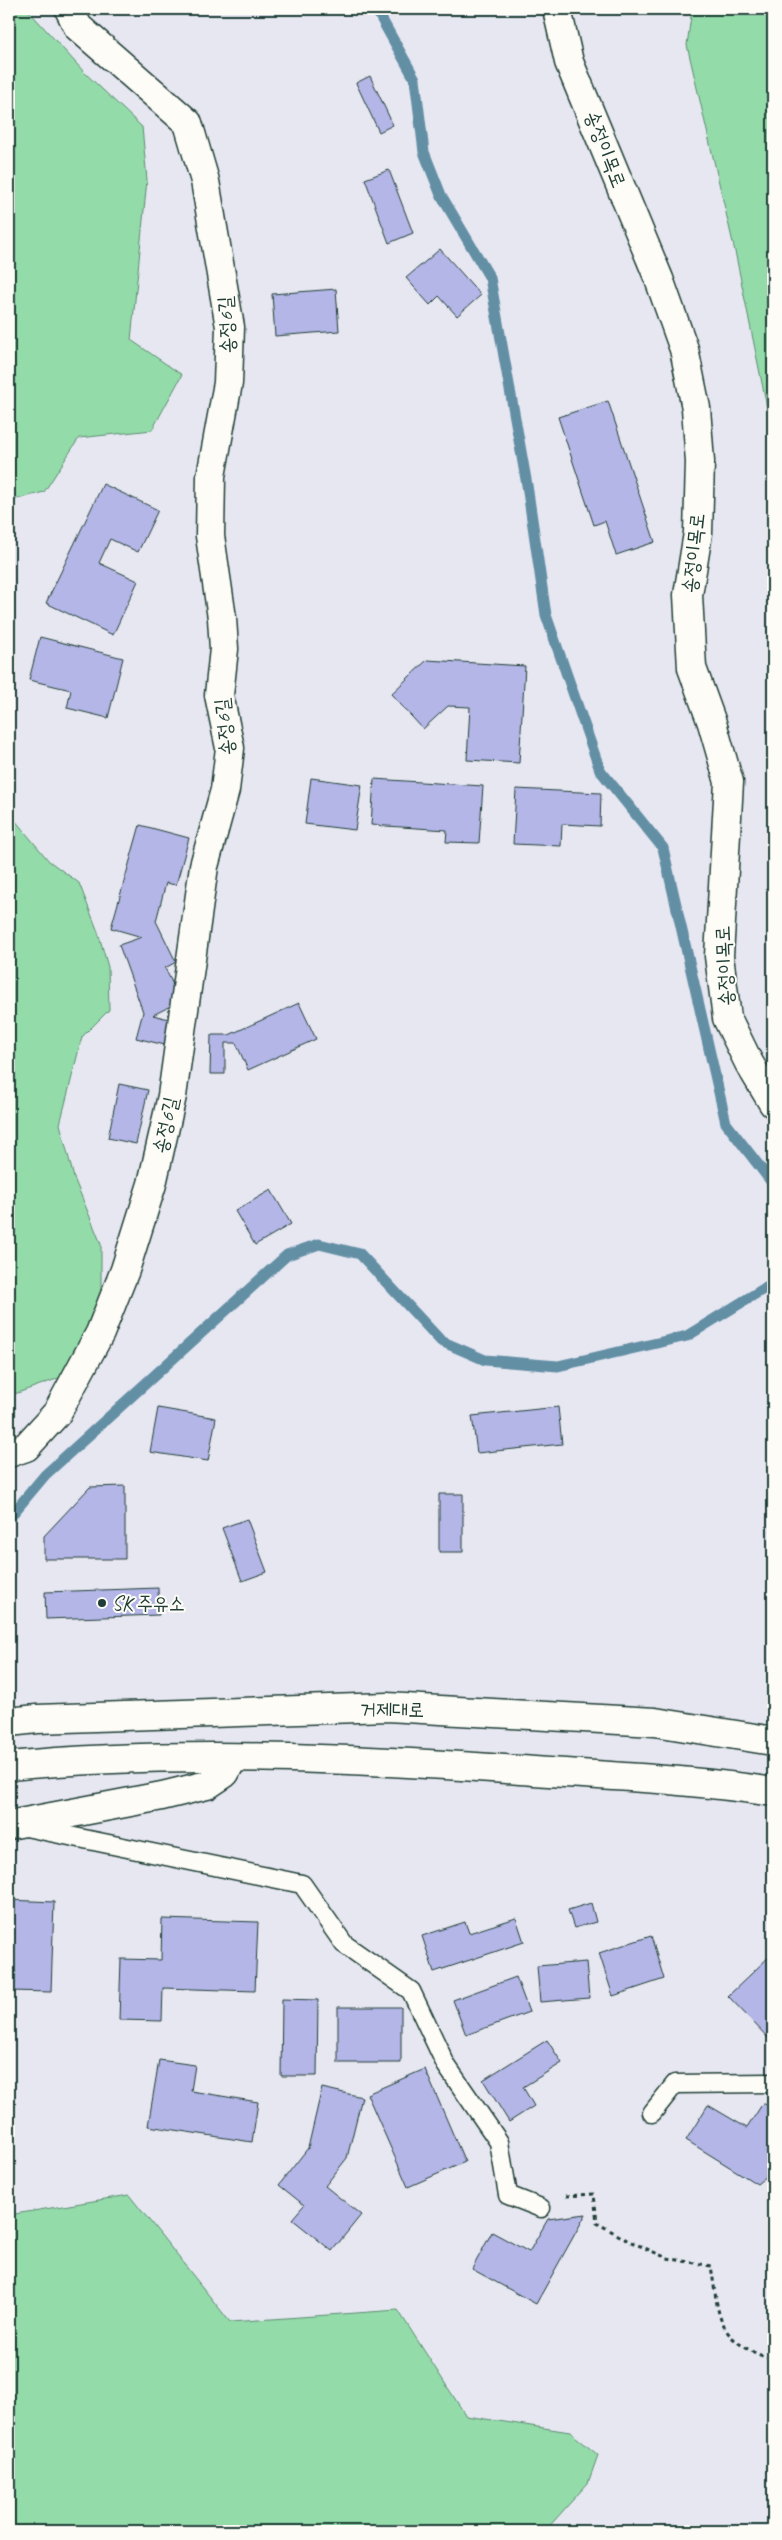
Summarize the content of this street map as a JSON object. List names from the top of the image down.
{
  "streets": {
    "street": ["송정이목로", "송정6길", "거제대로"]
  },
  "places": ["SK 주유소"]
}
